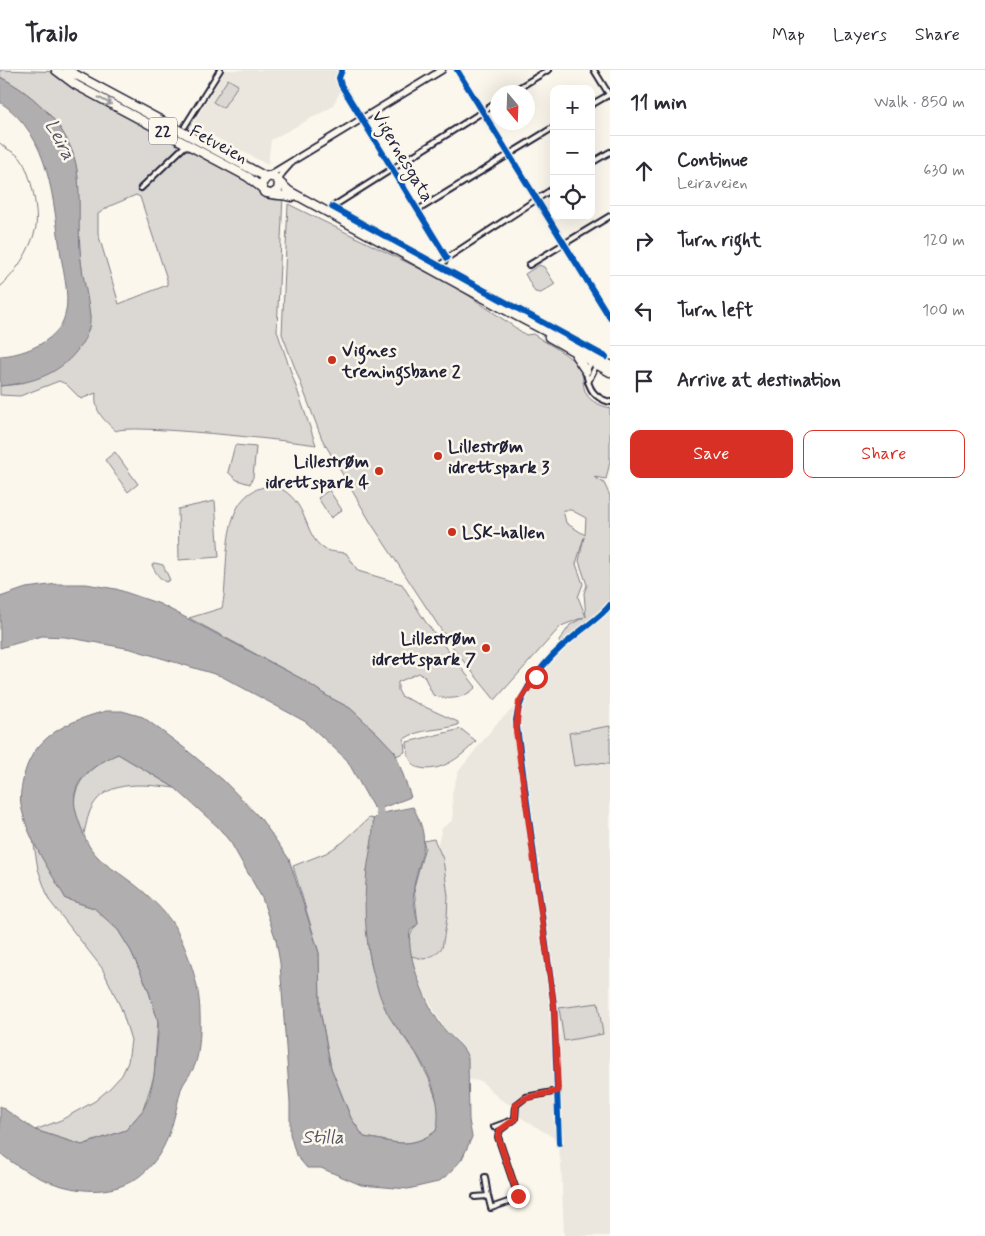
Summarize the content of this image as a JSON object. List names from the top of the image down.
{
  "streets": {
    "highway": ["22", "Fetveien"],
    "street": ["Vigernesgata"]
  },
  "crossings": [
    ["22", "Fetveien"]
  ],
  "water": ["Leira", "Stilla"],
  "places": [
    "Vignes treningsbane 2",
    "Lillestrøm idrettspark 3",
    "Lillestrøm idrettspark 4",
    "LSK-hallen",
    "Lillestrøm idrettspark 7"
  ],
  "north": "bottom",
  "page": {
    "header": "Trailo",
    "nav": ["Map", "Layers", "Share"],
    "heading": ["11 min", "Walk · 850 m"],
    "map_buttons": ["+", "−"],
    "list": [
      ["Continue", "Leiraveien", "630 m"],
      ["Turn right", "120 m"],
      ["Turn left", "100 m"],
      "Arrive at destination"
    ],
    "buttons": ["Save", "Share"]
  }
}
